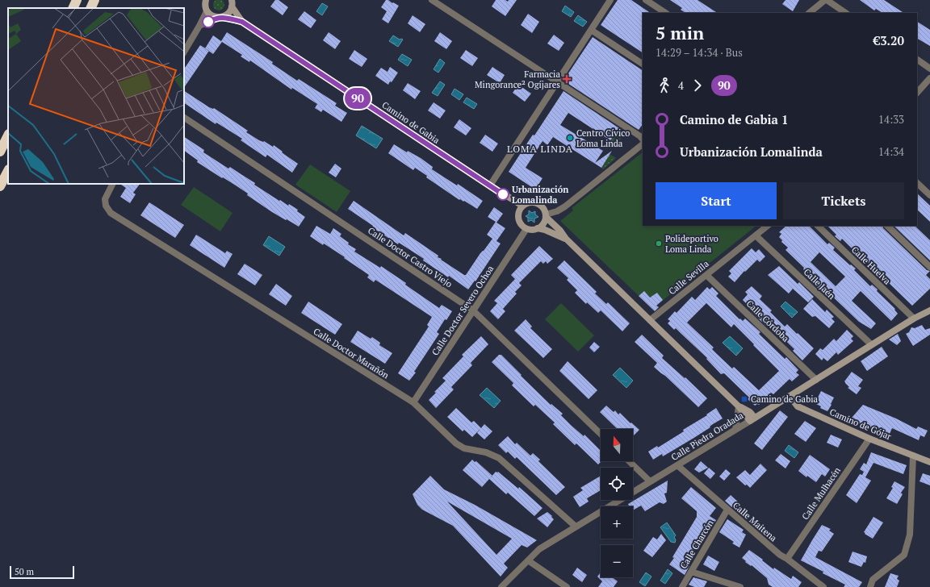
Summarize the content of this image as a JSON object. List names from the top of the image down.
{
  "streets": {
    "street": [
      "Camino de Gabia",
      "Calle Doctor Castro Viejo",
      "Calle Huelva",
      "Calle Sevilla",
      "Calle Jaén",
      "Calle Doctor Severo Ochoa",
      "Calle Córdoba",
      "Calle Doctor Marañón",
      "Camino de Gójar",
      "Calle Piedra Oradada",
      "Calle Mulhacén",
      "Calle Maitena",
      "Calle Charcón"
    ]
  },
  "crossings": [
    ["Camino de Gabia", "Calle Doctor Severo Ochoa"],
    ["Calle Doctor Castro Viejo", "Calle Doctor Severo Ochoa"],
    ["Calle Huelva", "Calle Piedra Oradada"],
    ["Calle Sevilla", "Calle Jaén"],
    ["Calle Sevilla", "Calle Córdoba"],
    ["Calle Jaén", "Calle Piedra Oradada"],
    ["Calle Doctor Severo Ochoa", "Calle Doctor Marañón"],
    ["Calle Córdoba", "Calle Piedra Oradada"],
    ["Calle Doctor Marañón", "Calle Piedra Oradada"],
    ["Camino de Gójar", "Calle Piedra Oradada"],
    ["Camino de Gójar", "Calle Mulhacén"],
    ["Calle Piedra Oradada", "Calle Maitena"],
    ["Calle Mulhacén", "Calle Maitena"],
    ["Calle Maitena", "Calle Charcón"]
  ],
  "districts": ["LOMA LINDA"],
  "places": {
    "health": ["Farmacia Mingorance² Ogíjares"],
    "other": ["Centro Cívico Loma Linda", "Urbanización Lomalinda", "Polideportivo Loma Linda"],
    "transit": ["Camino de Gabia"]
  },
  "lines": ["bus line 90"],
  "scale_bar": "50 m",
  "north": "top",
  "page": {
    "on_map": "90",
    "heading": ["5 min", "14:29 – 14:34 · Bus", "€3.20"],
    "legs": ["4", "90"],
    "list": [
      {
        "name": "Camino de Gabia 1",
        "value": "14:33"
      },
      {
        "name": "Urbanización Lomalinda",
        "value": "14:34"
      }
    ],
    "buttons": ["Start", "Tickets"],
    "map_buttons": ["+", "−"],
    "scale": "50 m"
  }
}
